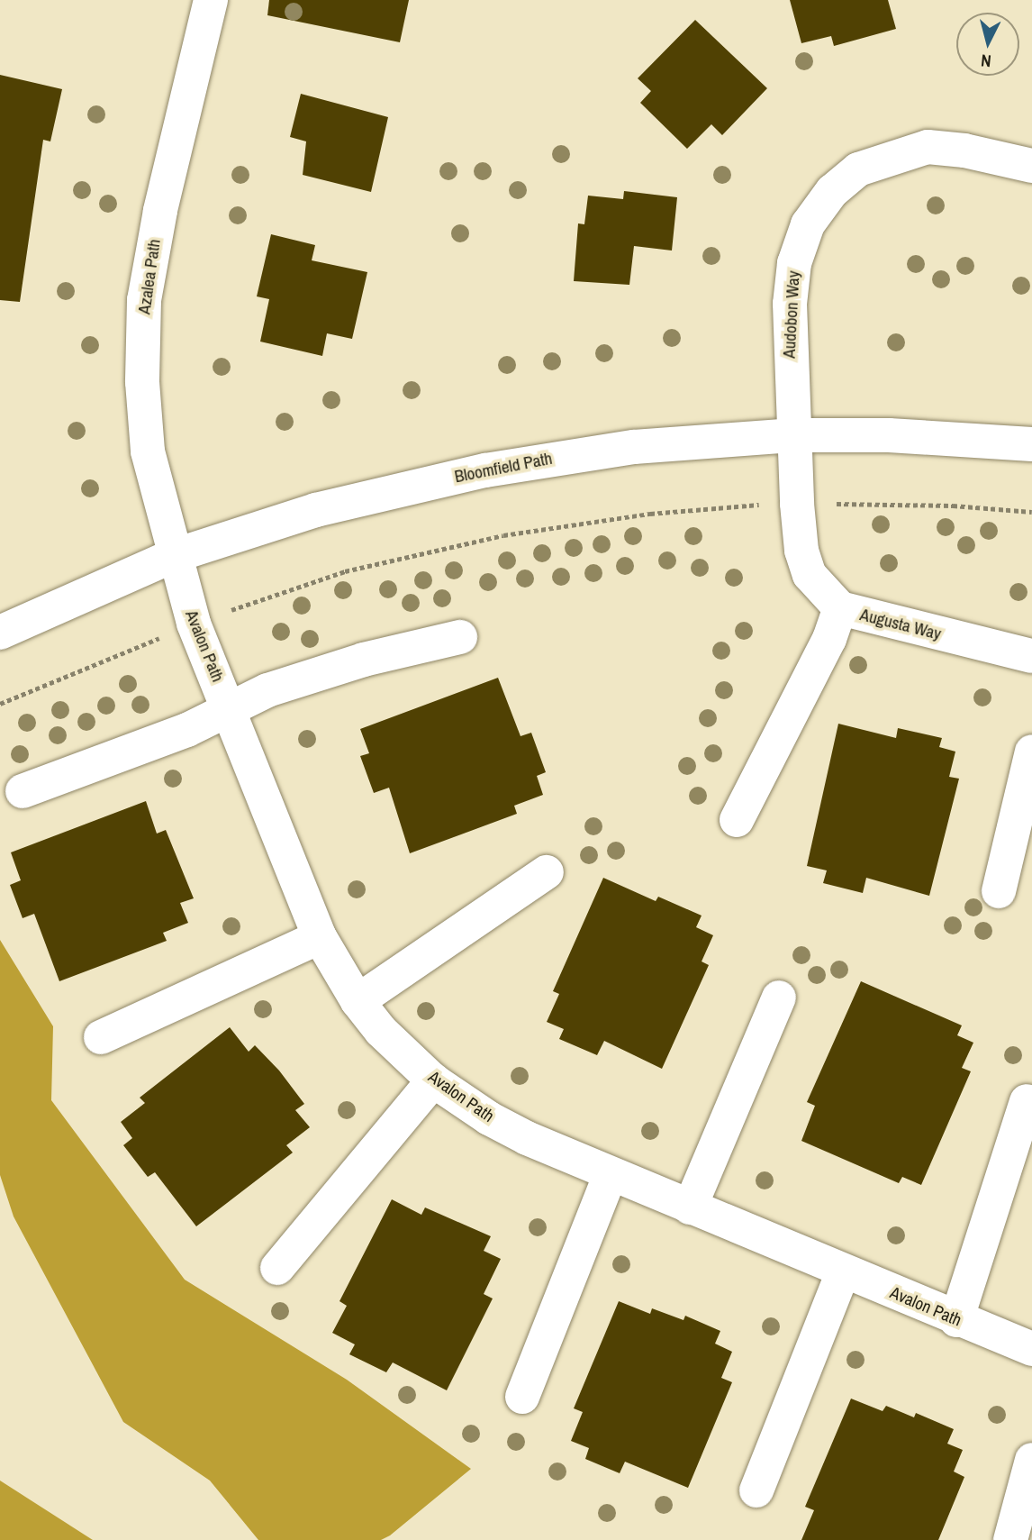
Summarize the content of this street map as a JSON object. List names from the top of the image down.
{
  "streets": {
    "street": [
      "Azalea Path",
      "Audobon Way",
      "Bloomfield Path",
      "Augusta Way",
      "Avalon Path"
    ]
  },
  "crossings": [
    ["Azalea Path", "Bloomfield Path"],
    ["Azalea Path", "Avalon Path"],
    ["Audobon Way", "Bloomfield Path"],
    ["Audobon Way", "Augusta Way"],
    ["Bloomfield Path", "Augusta Way"],
    ["Bloomfield Path", "Avalon Path"]
  ],
  "north": "bottom"
}
